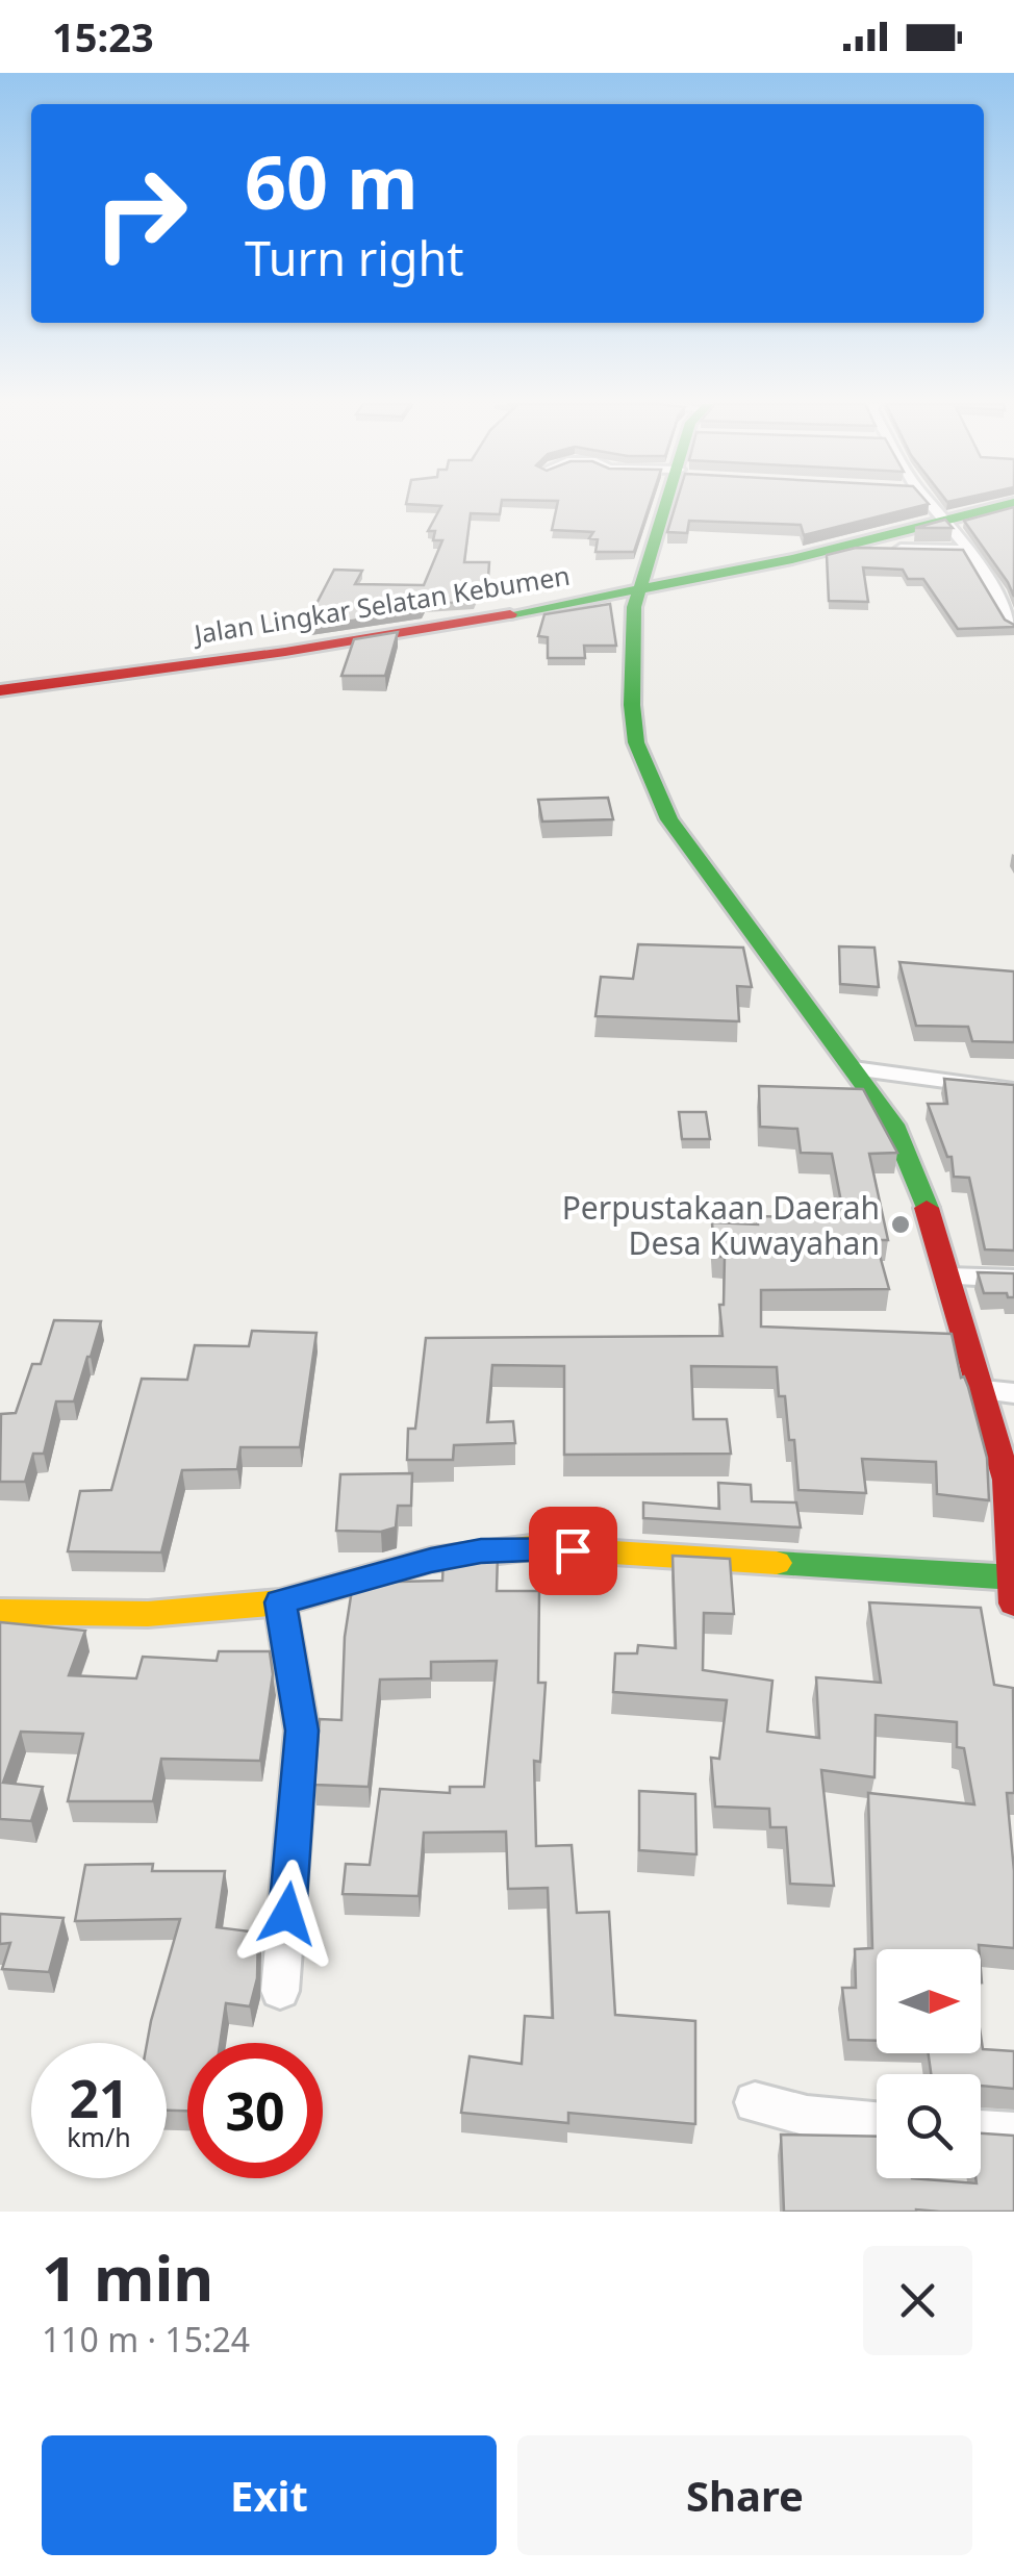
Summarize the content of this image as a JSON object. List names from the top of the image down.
{
  "streets": {
    "main road": ["Jalan Lingkar Selatan Kebumen"]
  },
  "places": ["Perpustakaan Daerah Desa Kuwayahan"],
  "north": "right",
  "page": {
    "status": "15:23",
    "turn": ["60 m", "Turn right"],
    "speed": "21 km/h",
    "limit": "30",
    "heading": ["1 min", "110 m · 15:24"],
    "buttons": ["Exit", "Share"]
  }
}
